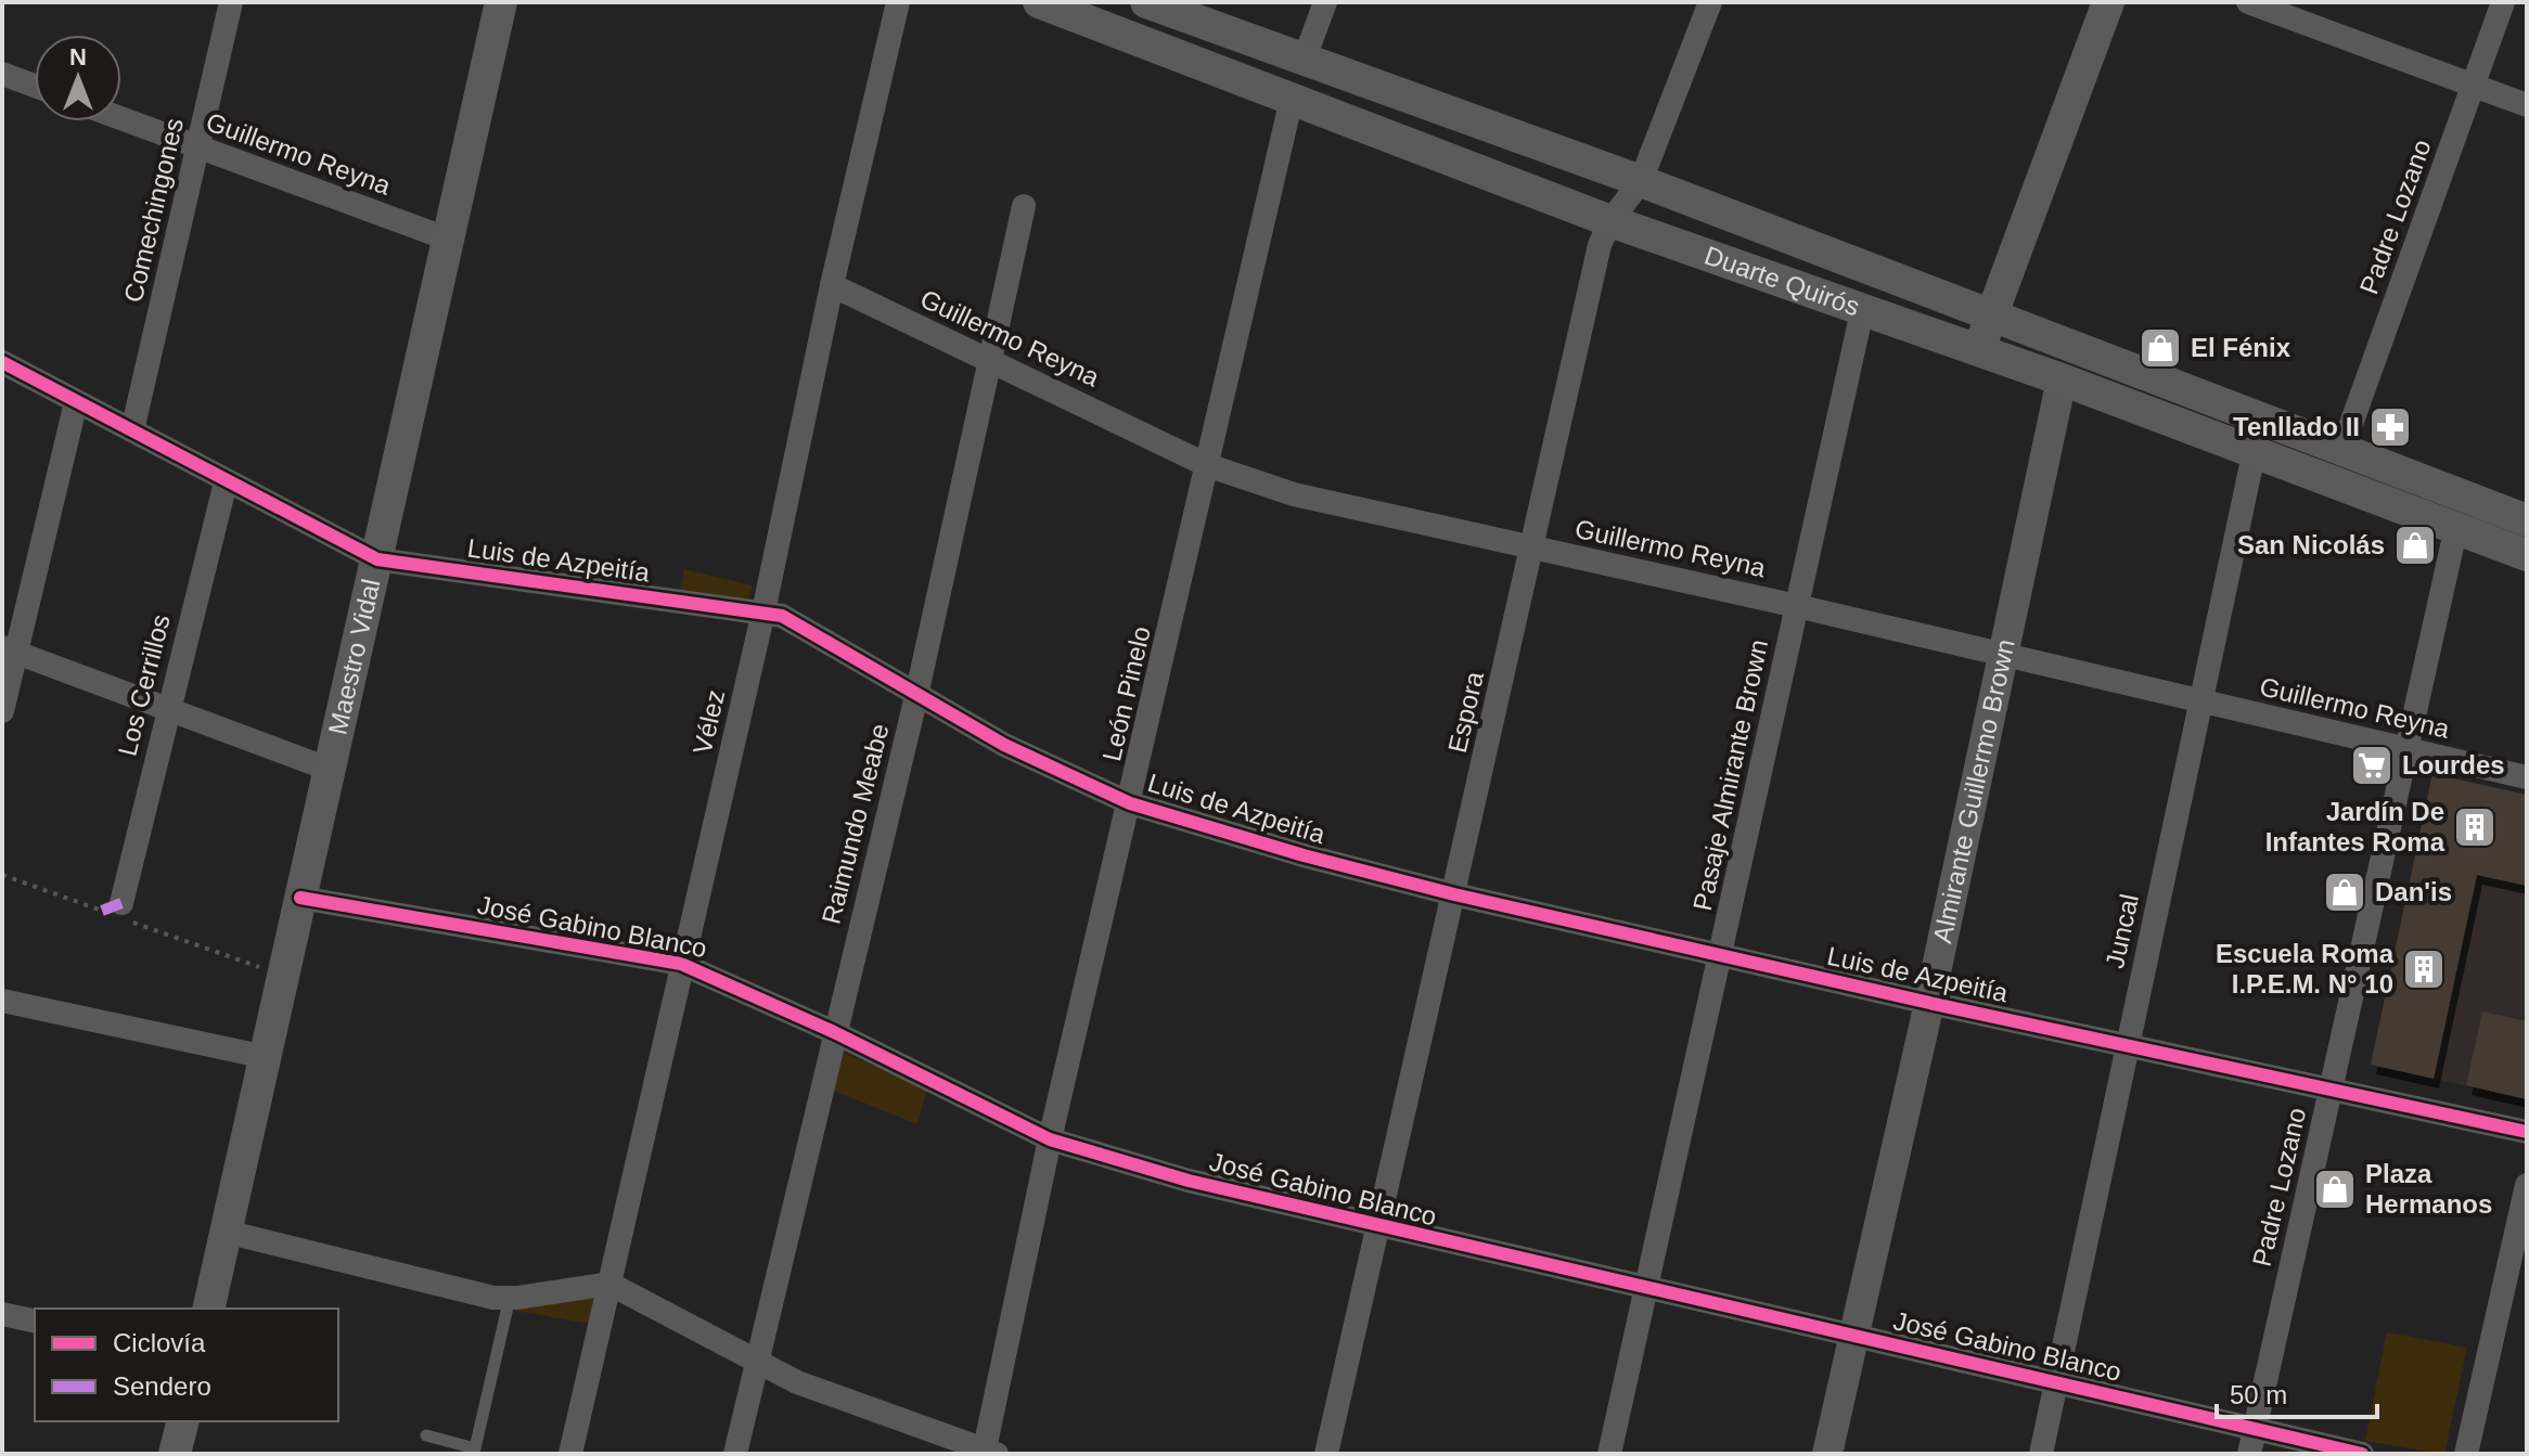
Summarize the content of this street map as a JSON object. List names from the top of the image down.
{
  "streets": {
    "main road": ["Duarte Quirós", "Maestro Vidal"],
    "street": [
      "Guillermo Reyna",
      "Comechingones",
      "Padre Lozano",
      "Luis de Azpeitía",
      "Los Cerrillos",
      "León Pinelo",
      "Espora",
      "Vélez",
      "Pasaje Almirante Brown",
      "Almirante Guillermo Brown",
      "Raimundo Meabe",
      "José Gabino Blanco",
      "Juncal"
    ]
  },
  "crossings": [
    ["Guillermo Reyna", "Comechingones"],
    ["Guillermo Reyna", "Padre Lozano"],
    ["Guillermo Reyna", "Maestro Vidal"],
    ["Guillermo Reyna", "León Pinelo"],
    ["Guillermo Reyna", "Espora"],
    ["Guillermo Reyna", "Vélez"],
    ["Guillermo Reyna", "Pasaje Almirante Brown"],
    ["Guillermo Reyna", "Almirante Guillermo Brown"],
    ["Guillermo Reyna", "Raimundo Meabe"],
    ["Guillermo Reyna", "Juncal"],
    ["Comechingones", "Luis de Azpeitía"],
    ["Padre Lozano", "Duarte Quirós"],
    ["Padre Lozano", "Luis de Azpeitía"],
    ["Padre Lozano", "José Gabino Blanco"],
    ["Duarte Quirós", "León Pinelo"],
    ["Duarte Quirós", "Espora"],
    ["Duarte Quirós", "Pasaje Almirante Brown"],
    ["Duarte Quirós", "Almirante Guillermo Brown"],
    ["Duarte Quirós", "Juncal"],
    ["Luis de Azpeitía", "Maestro Vidal"],
    ["Luis de Azpeitía", "Los Cerrillos"],
    ["Luis de Azpeitía", "León Pinelo"],
    ["Luis de Azpeitía", "Espora"],
    ["Luis de Azpeitía", "Vélez"],
    ["Luis de Azpeitía", "Pasaje Almirante Brown"],
    ["Luis de Azpeitía", "Almirante Guillermo Brown"],
    ["Luis de Azpeitía", "Raimundo Meabe"],
    ["Luis de Azpeitía", "Juncal"],
    ["Maestro Vidal", "José Gabino Blanco"],
    ["León Pinelo", "José Gabino Blanco"],
    ["Espora", "José Gabino Blanco"],
    ["Vélez", "José Gabino Blanco"],
    ["Pasaje Almirante Brown", "José Gabino Blanco"],
    ["Almirante Guillermo Brown", "José Gabino Blanco"],
    ["Raimundo Meabe", "José Gabino Blanco"],
    ["José Gabino Blanco", "Juncal"]
  ],
  "places": {
    "shop": [
      "El Fénix",
      "San Nicolás",
      "Dan'is",
      "Plaza Hermanos"
    ],
    "pharmacy": ["Tenllado II"],
    "supermarket": ["Lourdes"],
    "building": ["Jardín De Infantes Roma", "Escuela Roma I.P.E.M. N° 10"]
  },
  "legend": ["Ciclovía", "Sendero"],
  "scale_bar": "50 m",
  "north": "top"
}
